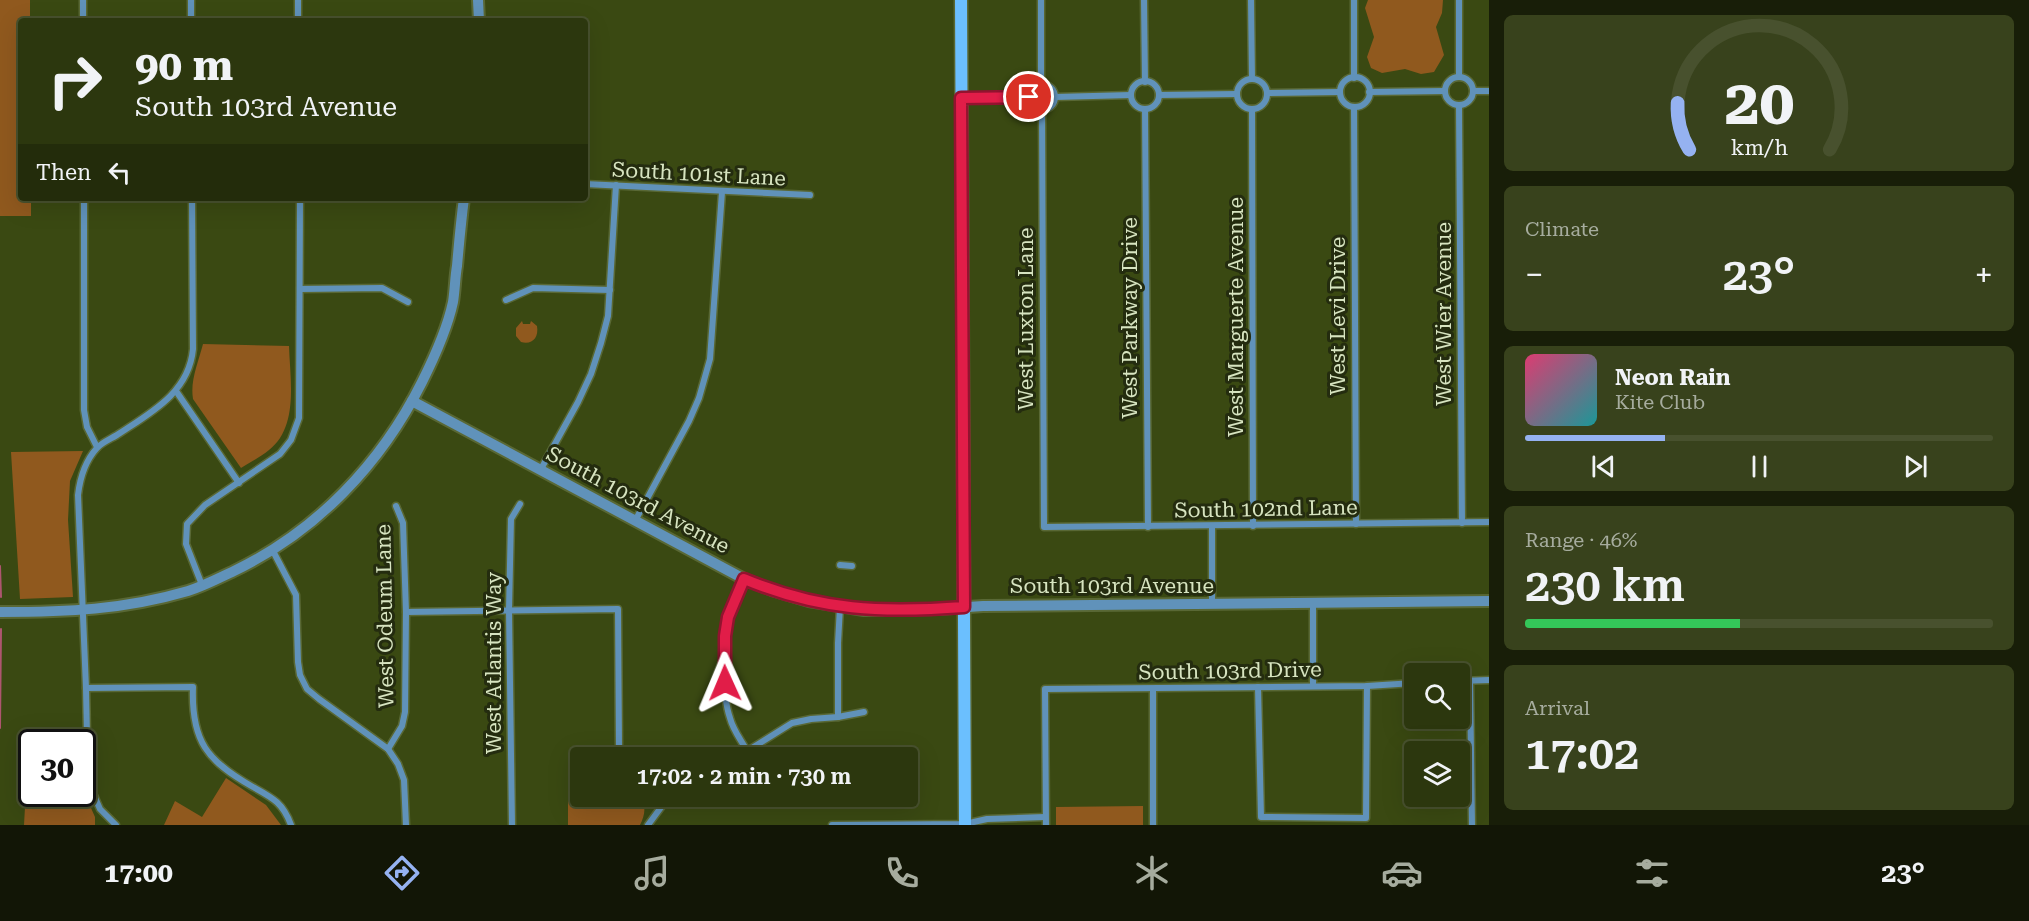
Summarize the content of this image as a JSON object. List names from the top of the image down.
{
  "streets": {
    "street": [
      "South 101st Lane",
      "West Wier Avenue",
      "West Levi Drive",
      "West Marguerte Avenue",
      "West Parkway Drive",
      "West Luxton Lane",
      "South 103rd Avenue",
      "South 102nd Lane",
      "West Odeum Lane",
      "West Atlantis Way",
      "South 103rd Drive"
    ]
  },
  "crossings": [
    ["West Wier Avenue", "South 102nd Lane"],
    ["West Levi Drive", "South 102nd Lane"],
    ["West Marguerte Avenue", "South 102nd Lane"],
    ["West Parkway Drive", "South 102nd Lane"],
    ["West Luxton Lane", "South 102nd Lane"]
  ],
  "page": {
    "turn": ["90 m", "South 103rd Avenue"],
    "then": "Then",
    "tile": [
      "Climate",
      ["Range · 46%", "230 km"],
      ["Arrival", "17:02"]
    ],
    "heat": ["−", "23°", "+"],
    "song": ["Neon Rain", "Kite Club"],
    "limit": "30",
    "trip": "17:02 · 2 min · 730 m",
    "tabs": ["17:00", "23°"],
    "gauge": ["20", "km/h"]
  }
}
